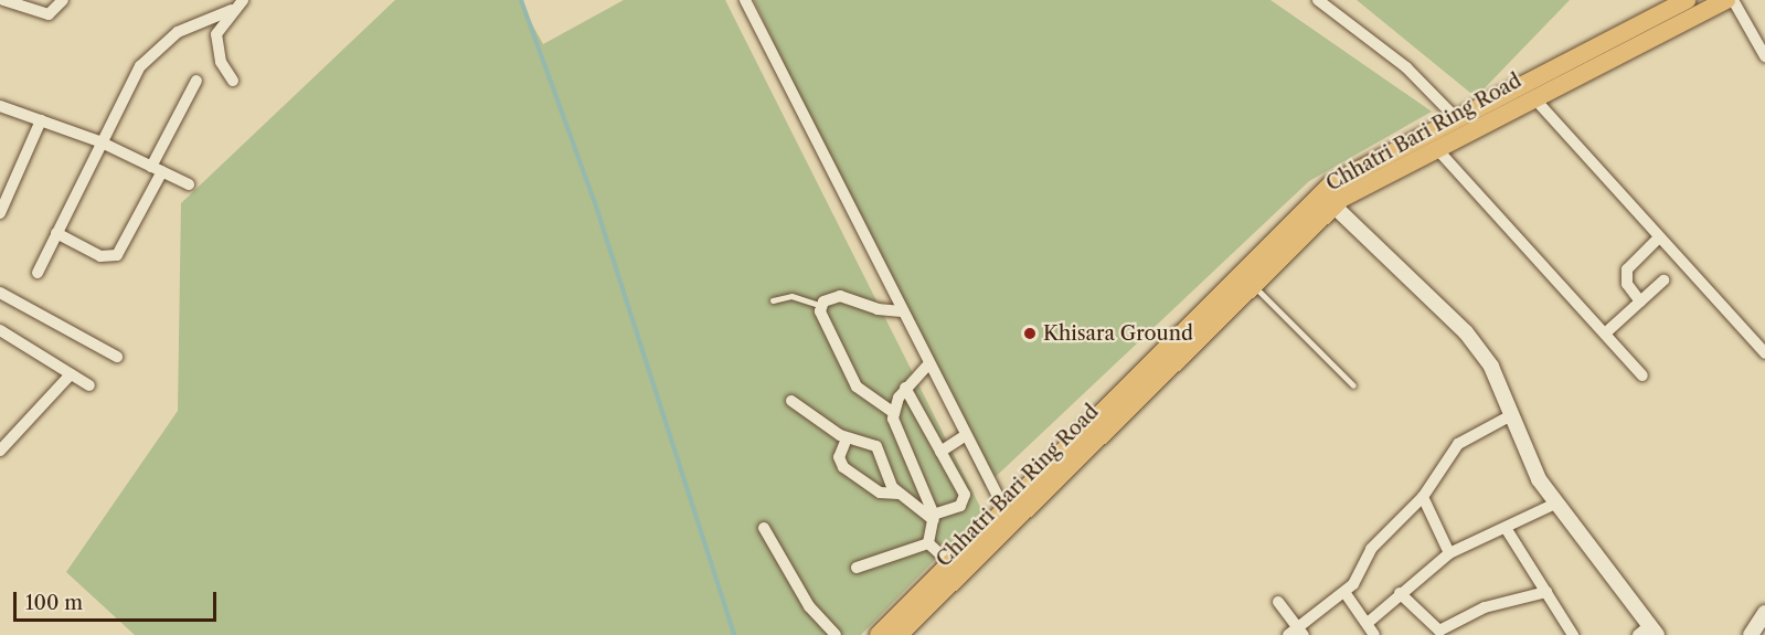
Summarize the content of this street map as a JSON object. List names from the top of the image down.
{
  "streets": {
    "main road": ["Chhatri Bari Ring Road"]
  },
  "places": ["Khisara Ground"],
  "scale_bar": "100 m"
}
